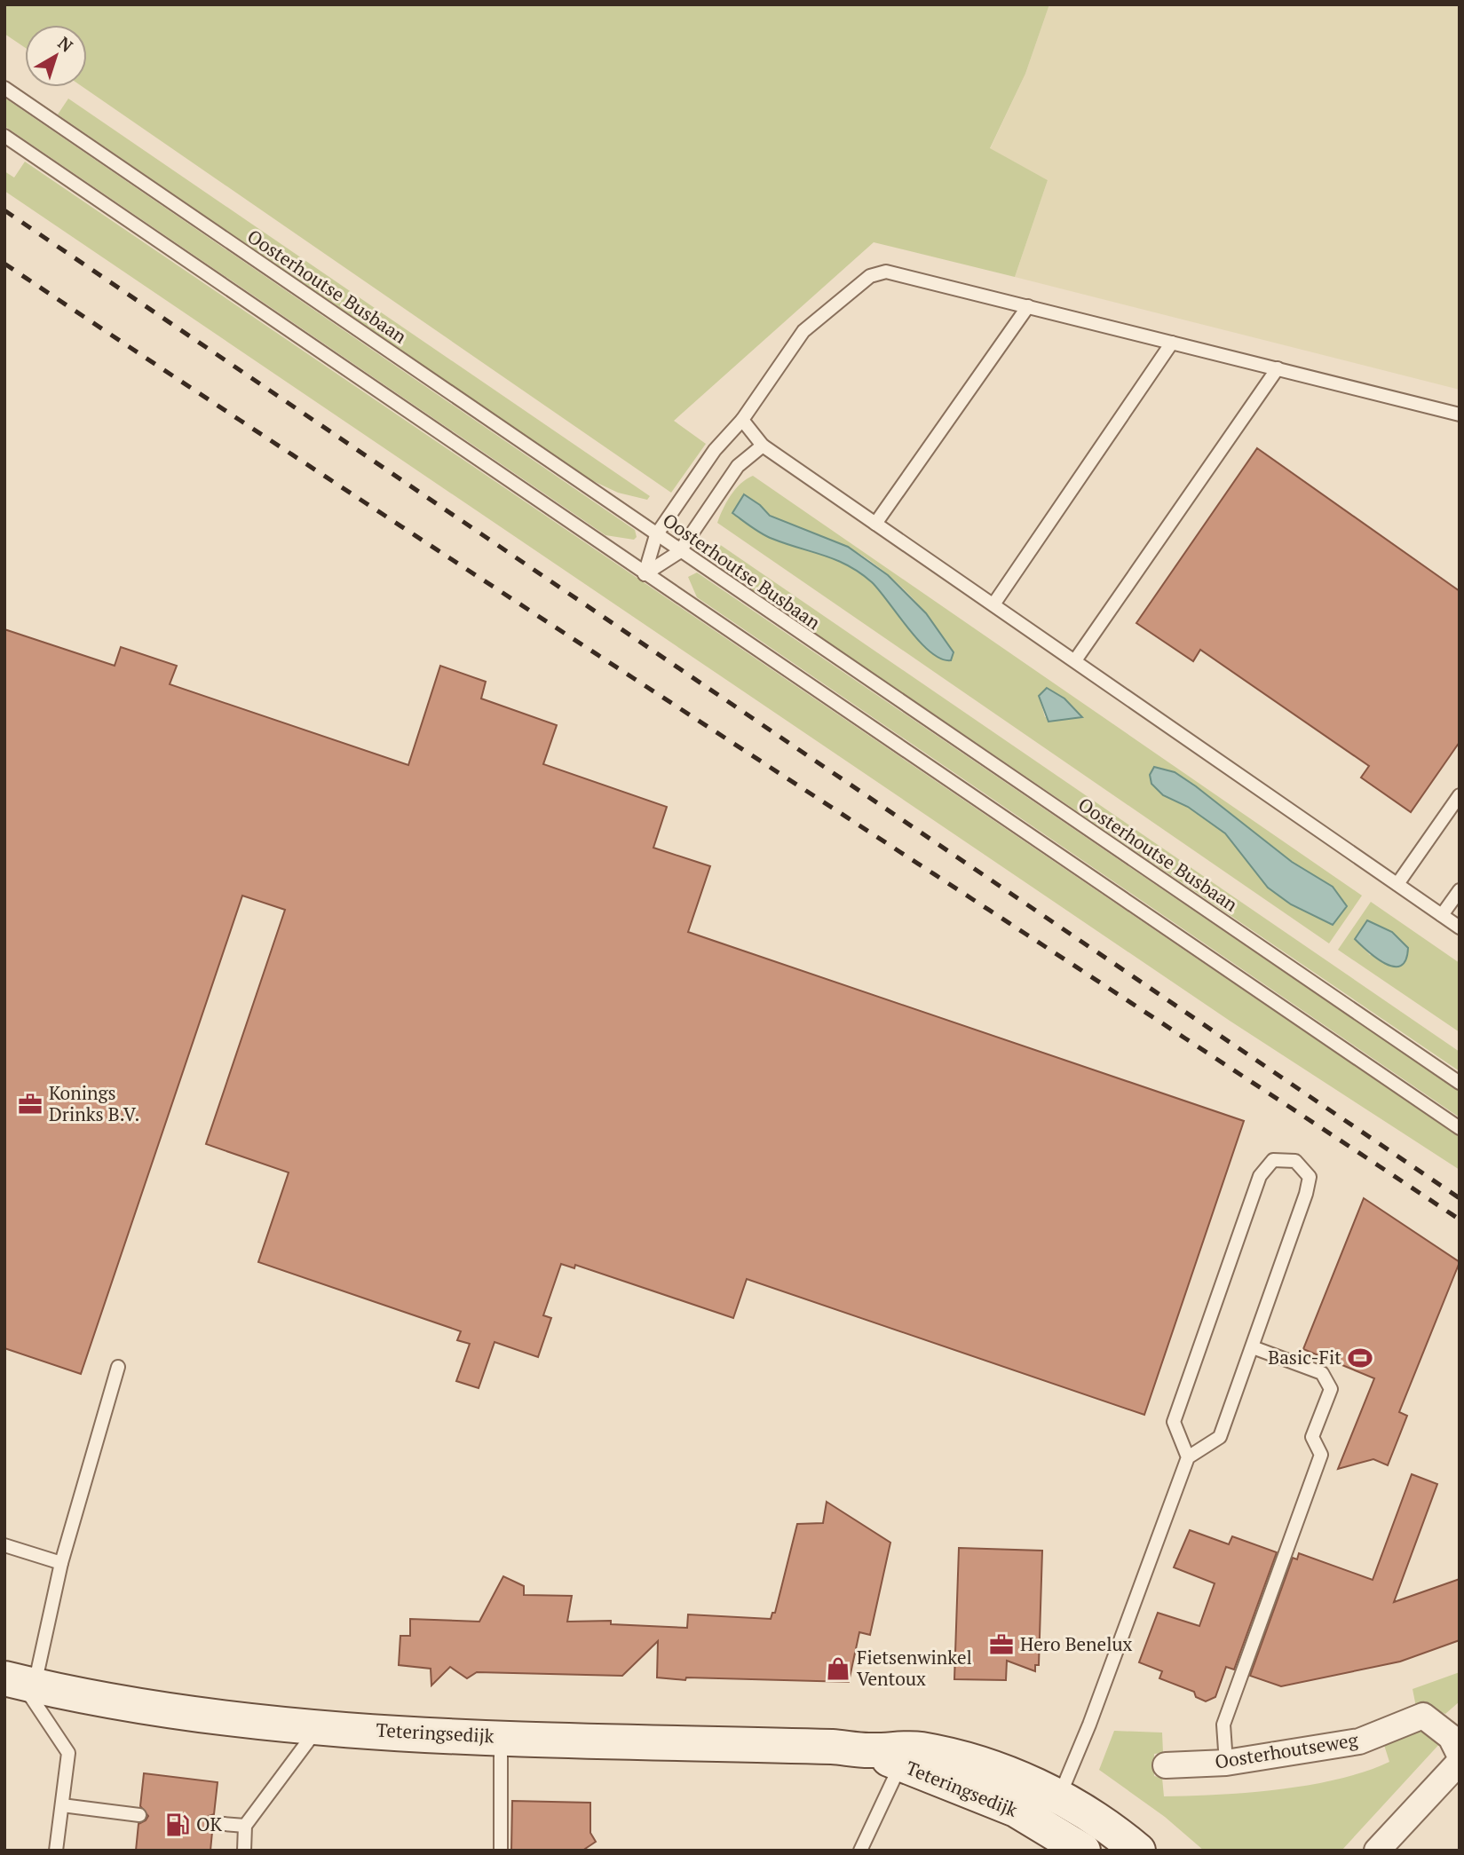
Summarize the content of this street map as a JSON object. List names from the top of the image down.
{
  "streets": {
    "main road": ["Teteringsedijk"],
    "street": ["Oosterhoutseweg"],
    "lane": ["Oosterhoutse Busbaan"]
  },
  "places": {
    "office": ["Konings Drinks B.V.", "Hero Benelux"],
    "sports": ["Basic-Fit"],
    "shop": ["Fietsenwinkel Ventoux"],
    "fuel station": ["OK"]
  },
  "north": "top right"
}
